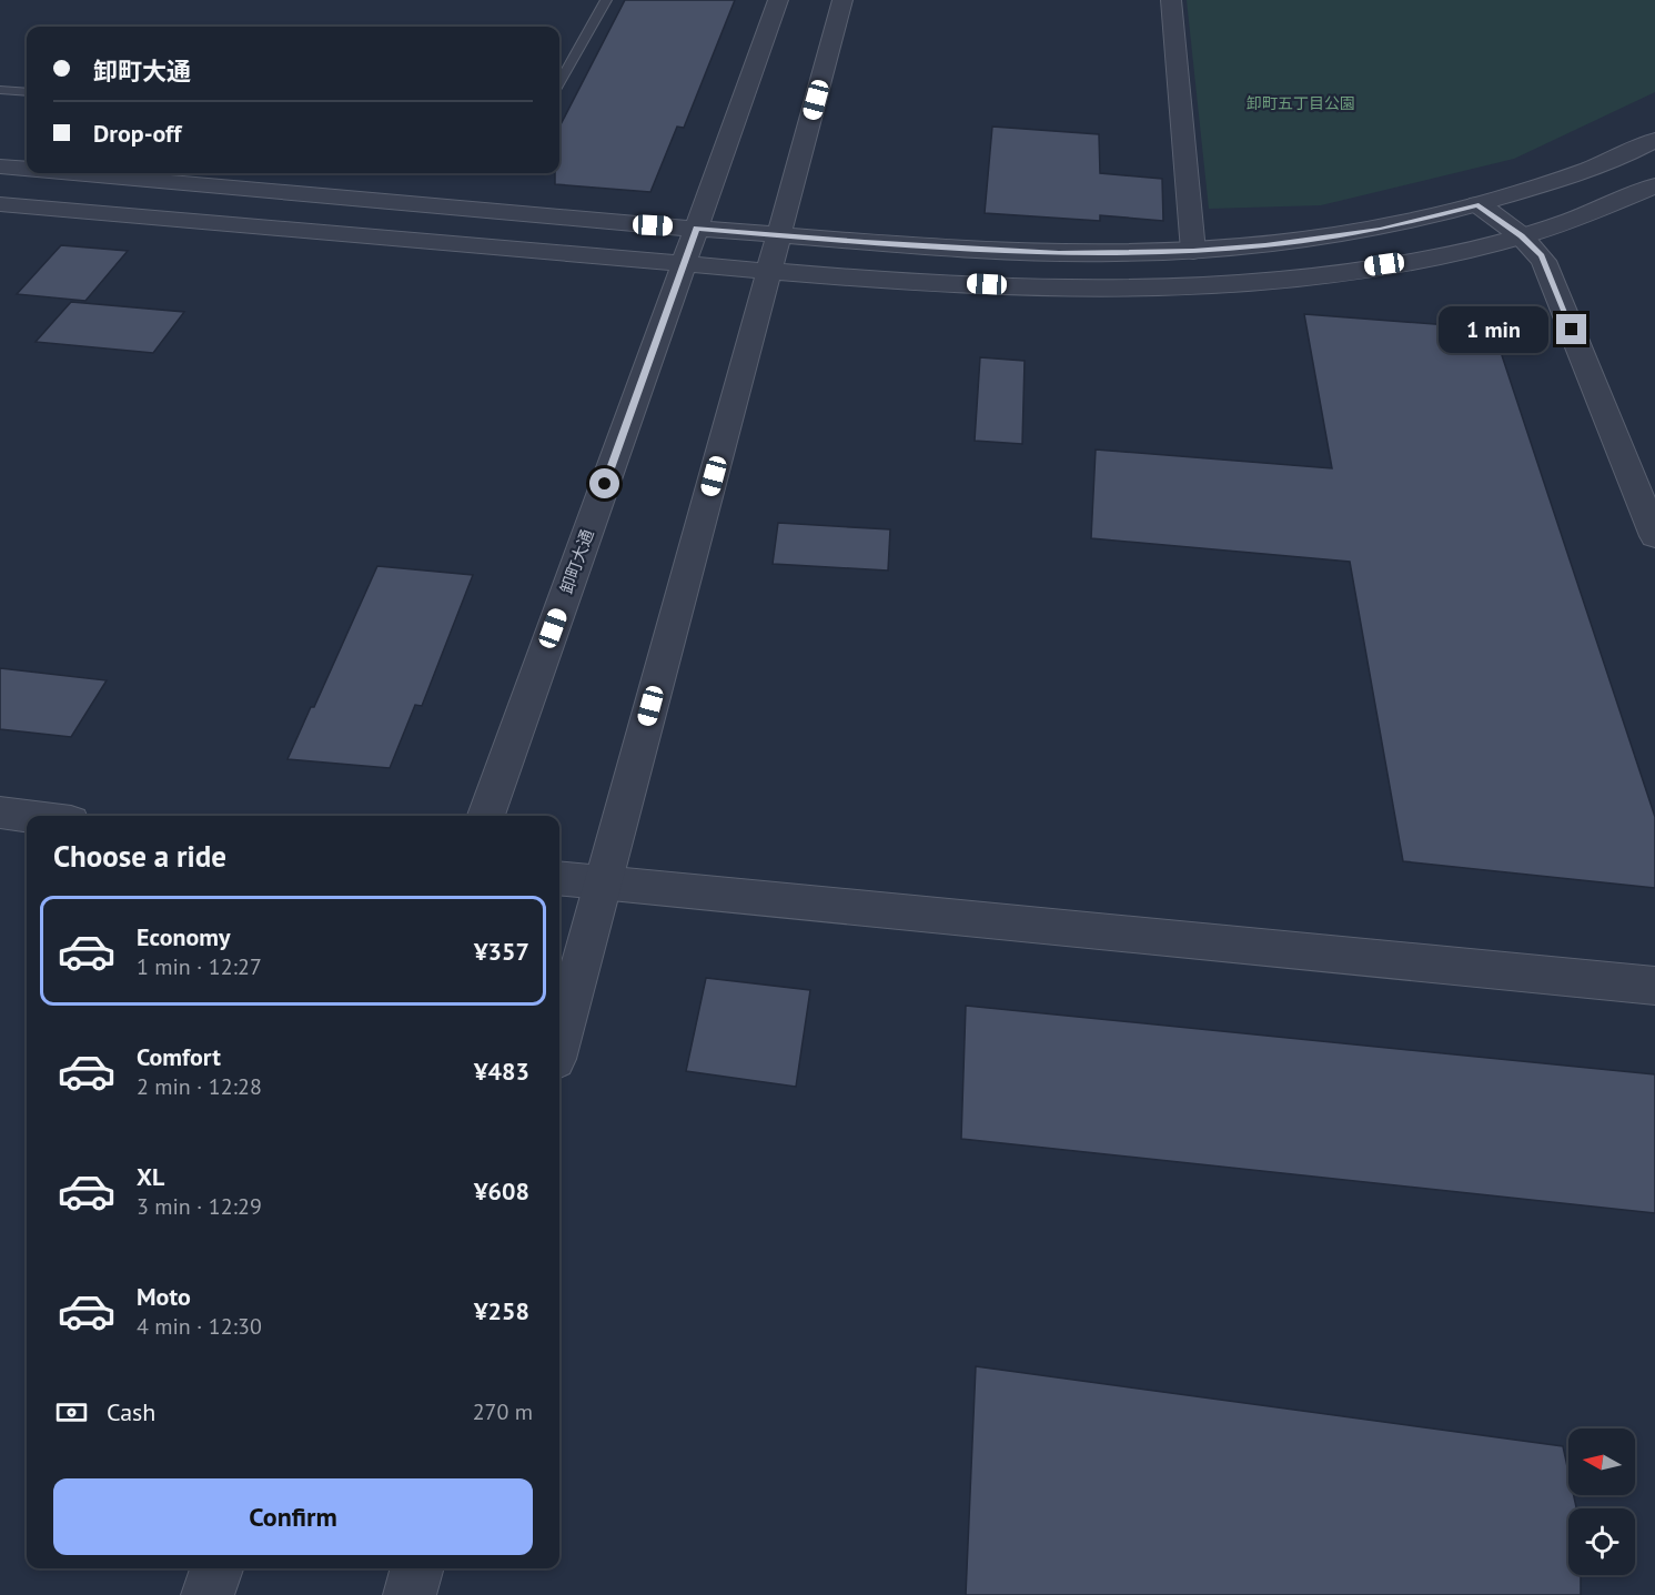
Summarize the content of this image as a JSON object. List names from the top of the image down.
{
  "streets": {
    "street": ["卸町大通"]
  },
  "parks": ["卸町五丁目公園"],
  "north": "left",
  "page": {
    "banner": ["卸町大通", "Drop-off"],
    "bubble": "1 min",
    "heading": "Choose a ride",
    "list": [
      {
        "name": "Economy",
        "note": "1 min · 12:27",
        "value": "¥357"
      },
      {
        "name": "Comfort",
        "note": "2 min · 12:28",
        "value": "¥483"
      },
      {
        "name": "XL",
        "note": "3 min · 12:29",
        "value": "¥608"
      },
      {
        "name": "Moto",
        "note": "4 min · 12:30",
        "value": "¥258"
      }
    ],
    "pay": ["Cash", "270 m"],
    "buttons": "Confirm"
  }
}
